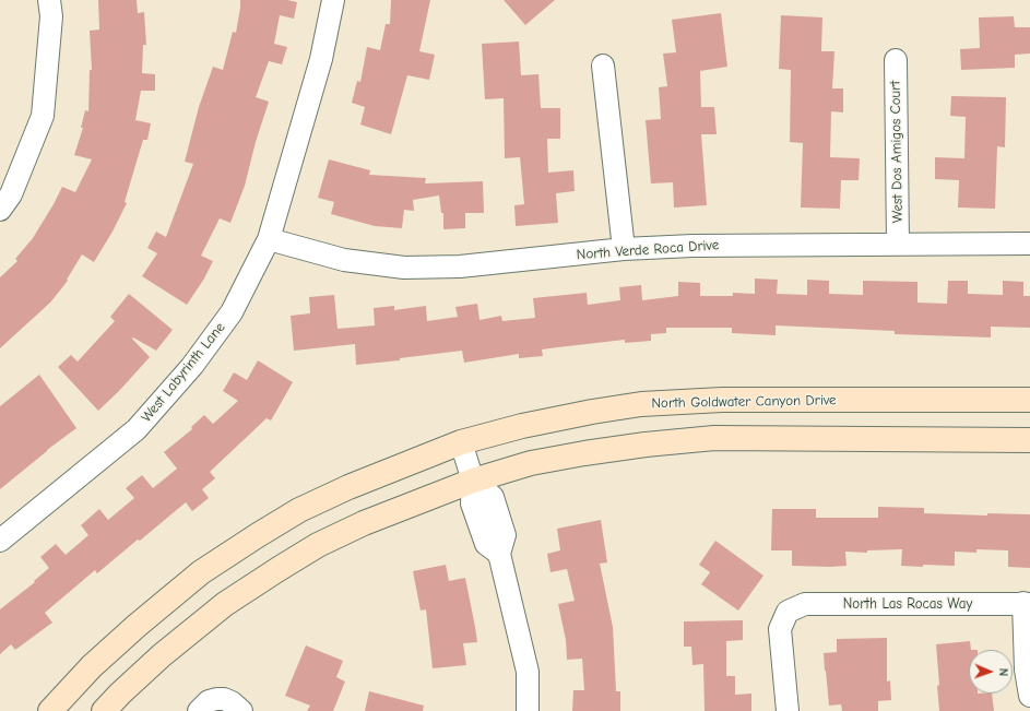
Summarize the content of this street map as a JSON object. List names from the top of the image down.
{
  "streets": {
    "street": [
      "West Dos Amigos Court",
      "North Verde Roca Drive",
      "West Labyrinth Lane",
      "North Goldwater Canyon Drive",
      "North Las Rocas Way"
    ]
  },
  "crossings": [
    ["West Dos Amigos Court", "North Verde Roca Drive"],
    ["North Verde Roca Drive", "West Labyrinth Lane"]
  ],
  "north": "right"
}
